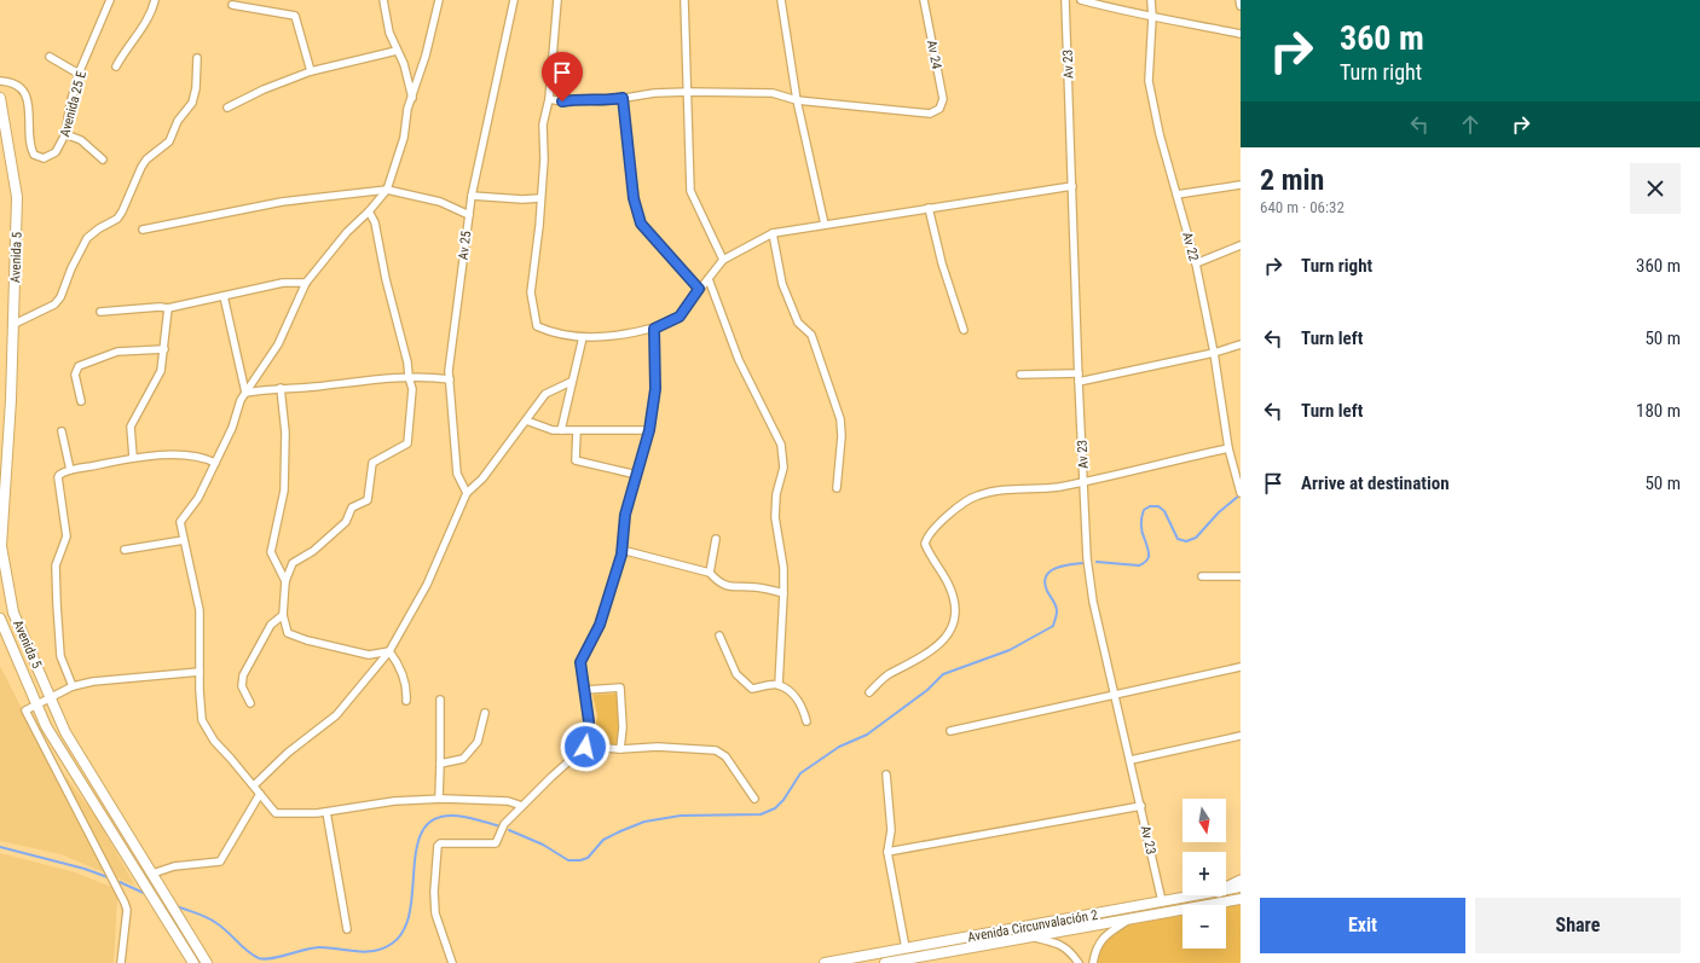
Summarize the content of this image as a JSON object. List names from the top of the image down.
{
  "streets": {
    "main road": ["Avenida 5", "Avenida Circunvalación 2"],
    "street": [
      "Av 24",
      "Av 23",
      "Avenida 25 E",
      "Av 25",
      "Av 22"
    ]
  },
  "crossings": [
    ["Av 23", "Avenida Circunvalación 2"]
  ],
  "north": "bottom",
  "page": {
    "turn": ["360 m", "Turn right"],
    "heading": ["2 min", "640 m · 06:32"],
    "list": [
      {
        "name": "Turn right",
        "value": "360 m"
      },
      {
        "name": "Turn left",
        "value": "50 m"
      },
      {
        "name": "Turn left",
        "value": "180 m"
      },
      {
        "name": "Arrive at destination",
        "value": "50 m"
      }
    ],
    "map_buttons": ["+", "−"],
    "buttons": ["Exit", "Share"]
  }
}
